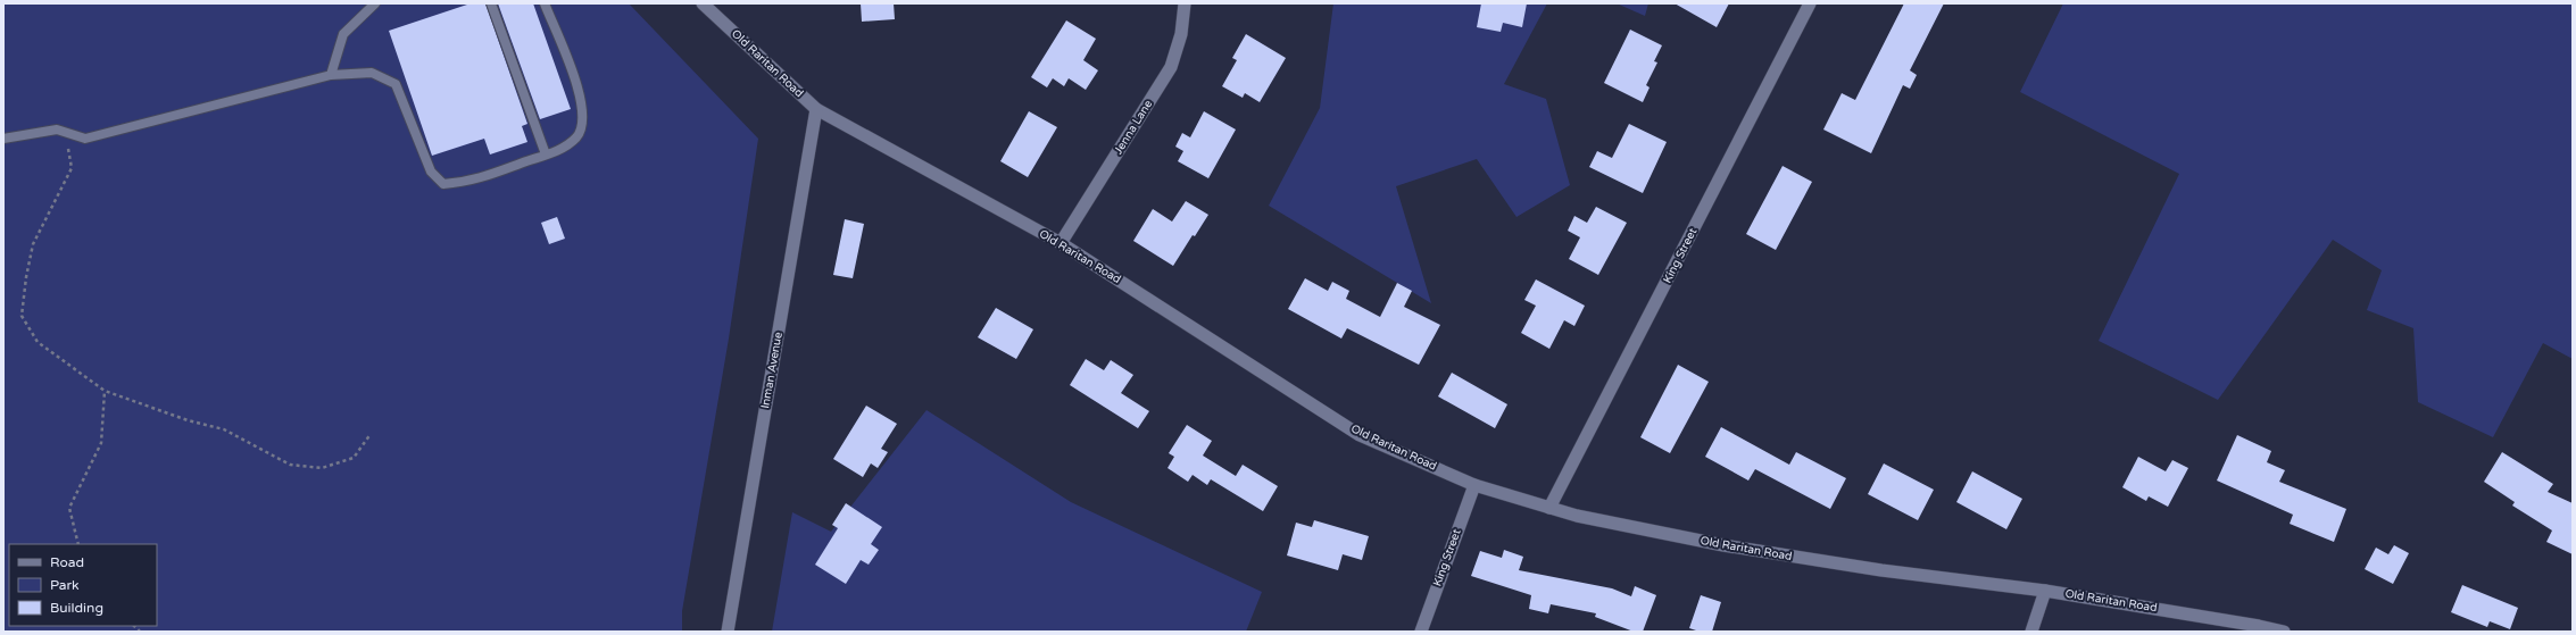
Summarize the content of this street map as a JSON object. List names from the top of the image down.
{
  "streets": {
    "street": [
      "Old Raritan Road",
      "Jenna Lane",
      "King Street",
      "Inman Avenue"
    ]
  },
  "crossings": [
    ["Old Raritan Road", "Jenna Lane"],
    ["Old Raritan Road", "King Street"],
    ["Old Raritan Road", "Inman Avenue"]
  ],
  "legend": ["Road", "Park", "Building"]
}
